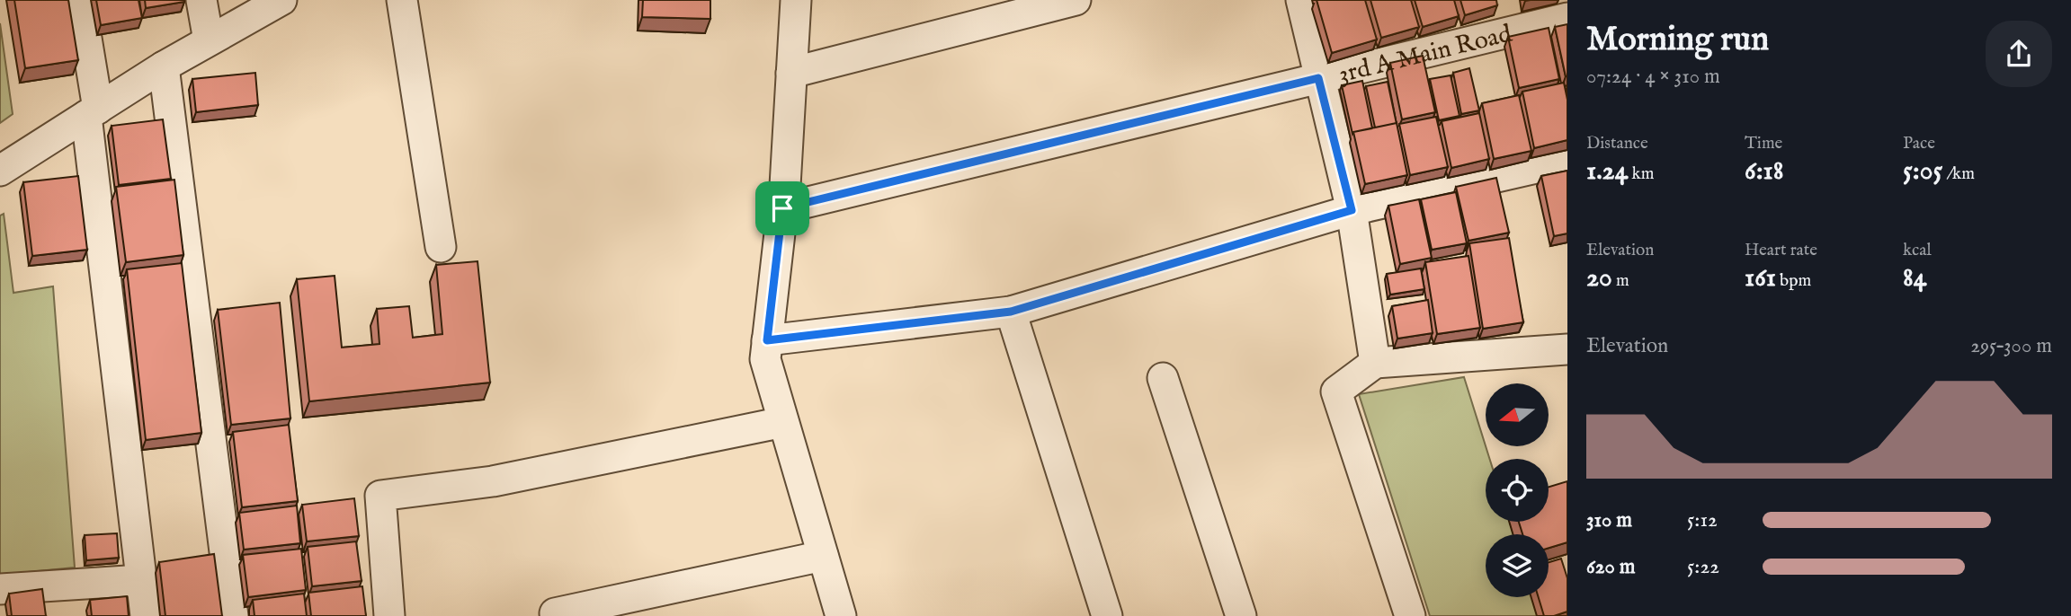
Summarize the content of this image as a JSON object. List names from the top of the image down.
{
  "streets": {
    "street": ["3rd A Main Road"]
  },
  "north": "left",
  "page": {
    "heading": ["Morning run", "07:24 · 4 × 310 m"],
    "stats": [
      ["Distance", "1.24 km"],
      ["Time", "6:18"],
      ["Pace", "5:05 /km"],
      ["Elevation", "20 m"],
      ["Heart rate", "161 bpm"],
      ["kcal", "84"]
    ],
    "chart": ["Elevation", "295–300 m"],
    "list": [
      {
        "name": "310 m",
        "note": "5:12"
      },
      {
        "name": "620 m",
        "note": "5:22"
      }
    ]
  }
}
